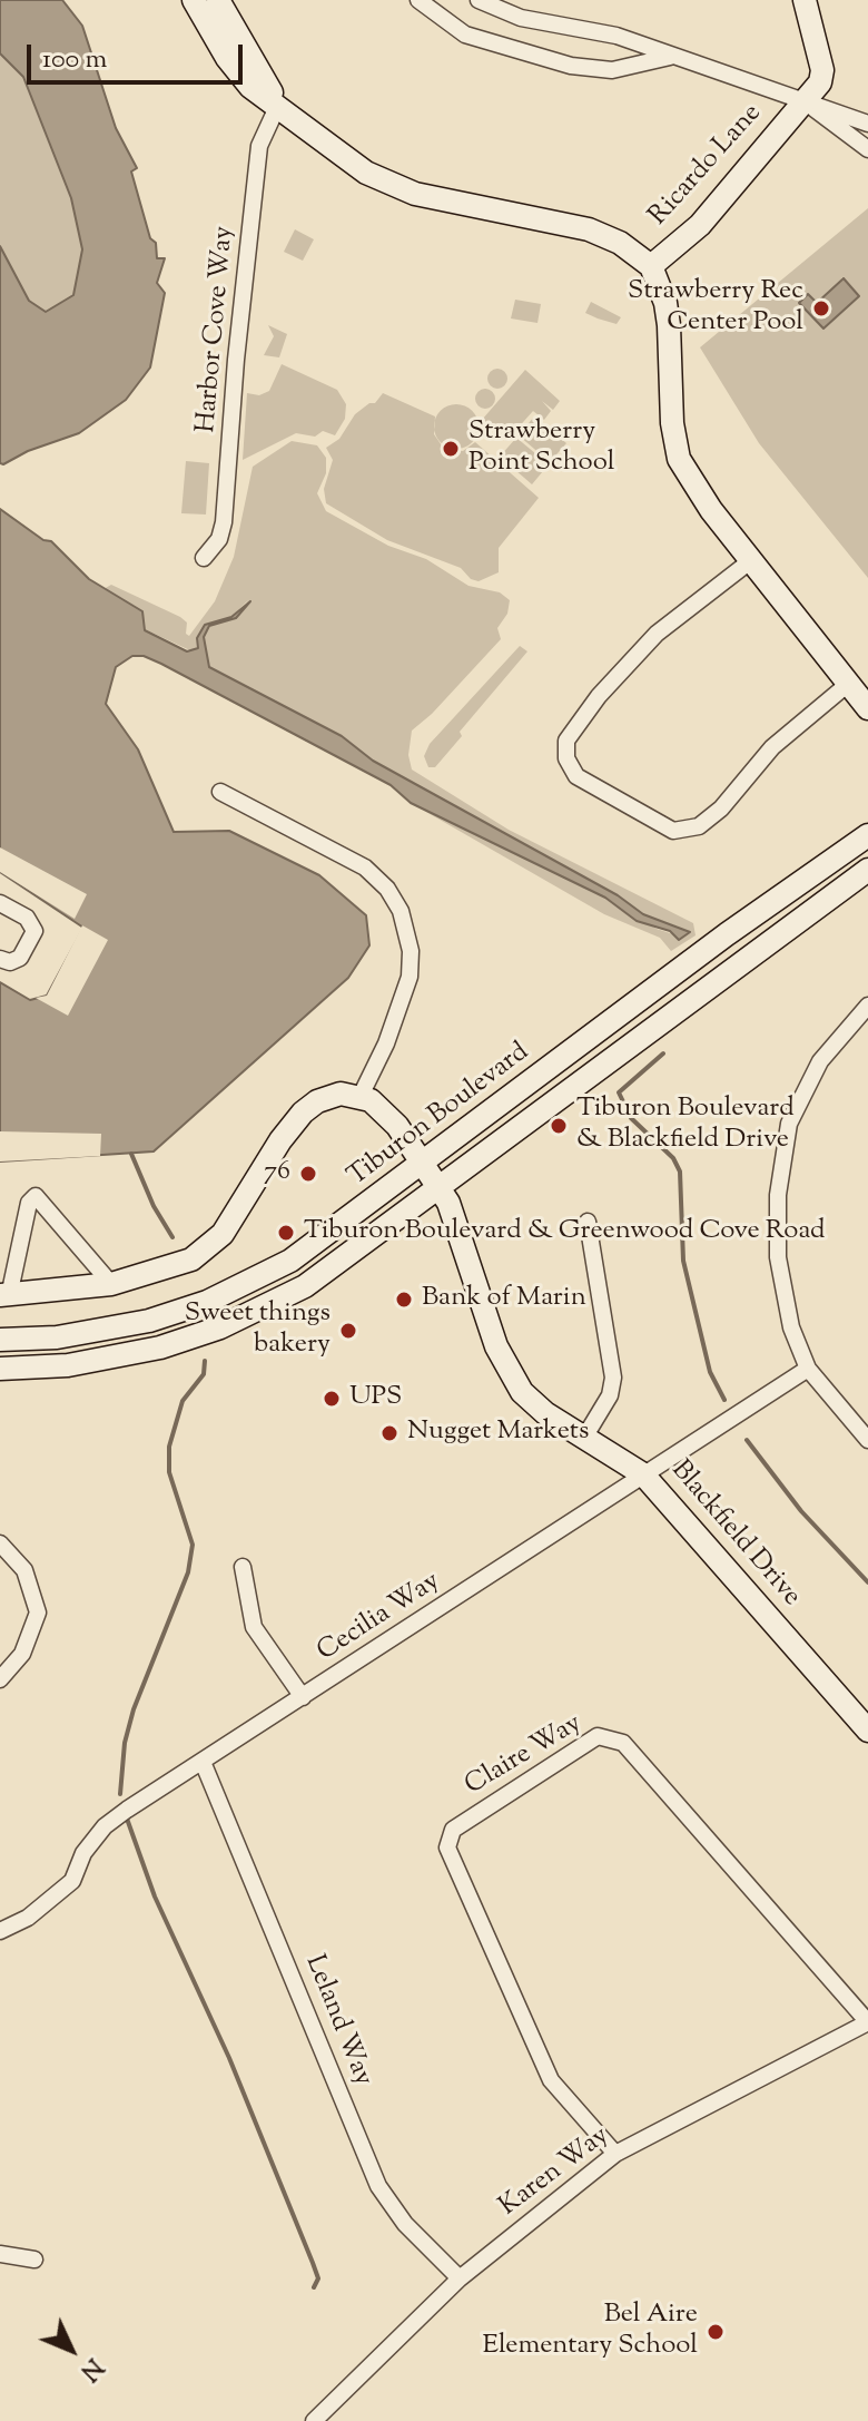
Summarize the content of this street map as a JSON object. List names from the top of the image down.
{
  "streets": {
    "street": [
      "Ricardo Lane",
      "Harbor Cove Way",
      "Tiburon Boulevard",
      "Blackfield Drive",
      "Cecilia Way",
      "Claire Way",
      "Leland Way",
      "Karen Way"
    ]
  },
  "crossings": [
    ["Tiburon Boulevard", "Blackfield Drive"],
    ["Blackfield Drive", "Cecilia Way"],
    ["Cecilia Way", "Leland Way"],
    ["Claire Way", "Karen Way"],
    ["Leland Way", "Karen Way"]
  ],
  "places": [
    "Strawberry Rec Center Pool",
    "Strawberry Point School",
    "Tiburon Boulevard & Blackfield Drive",
    "76",
    "Tiburon Boulevard & Greenwood Cove Road",
    "Bank of Marin",
    "Sweet things bakery",
    "UPS",
    "Nugget Markets",
    "Bel Aire Elementary School"
  ],
  "scale_bar": "100 m",
  "north": "bottom right"
}
